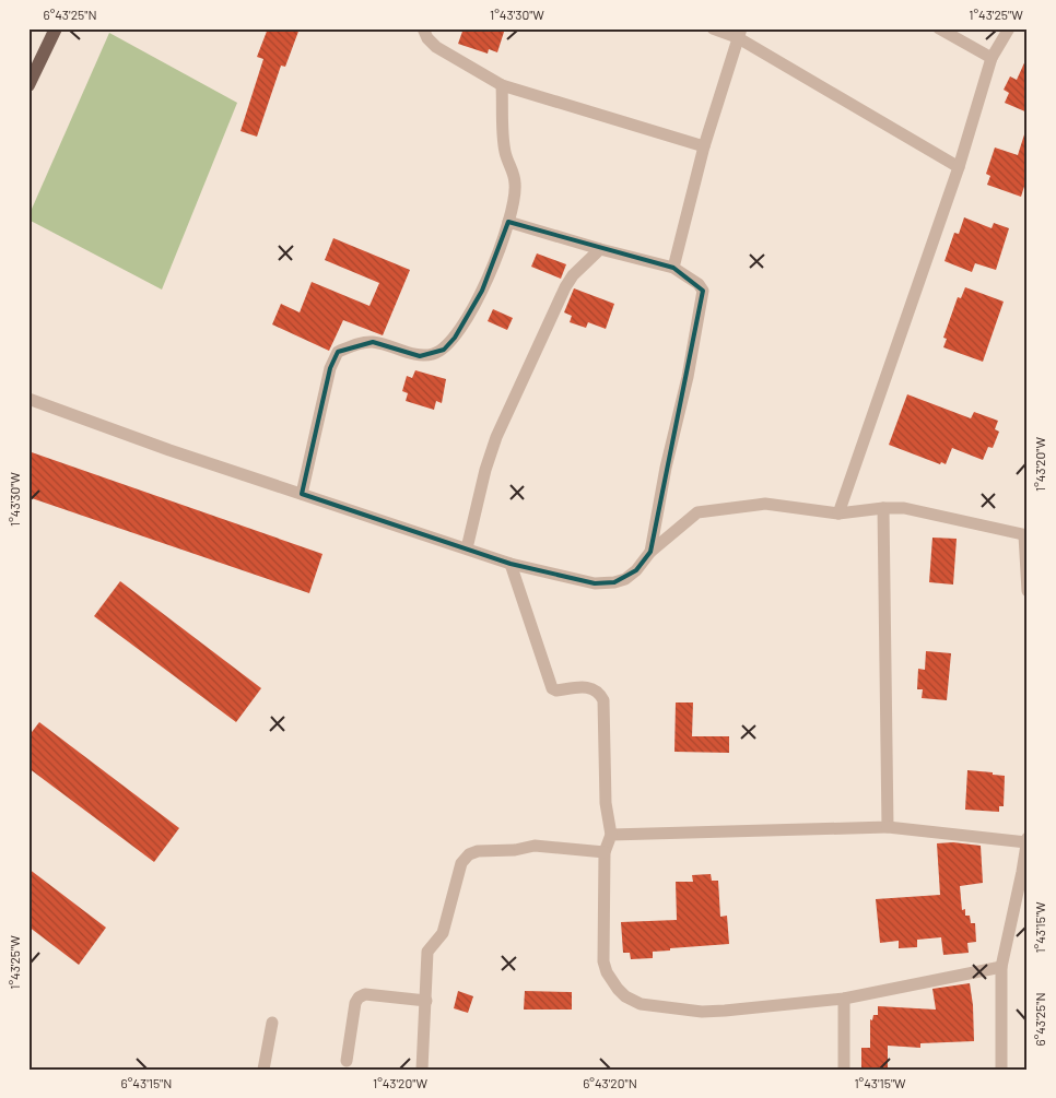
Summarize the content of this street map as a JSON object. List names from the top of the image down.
{
  "coordinates": [
    "6°43'25\"N",
    "1°43'30\"W",
    "1°43'25\"W",
    "1°43'20\"W",
    "1°43'15\"W",
    "6°43'15\"N",
    "6°43'20\"N"
  ]
}
